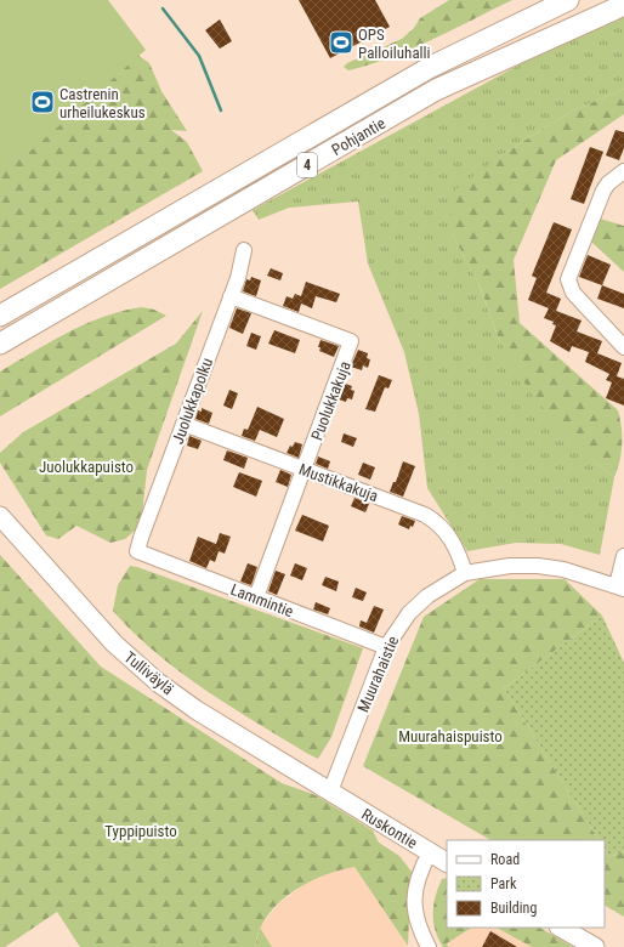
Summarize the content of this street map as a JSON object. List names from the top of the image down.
{
  "streets": {
    "highway": ["Pohjantie", "4"],
    "main road": ["Tulliväylä", "Ruskontie"],
    "street": [
      "Juolukkapolku",
      "Puolukkakuja",
      "Mustikkakuja",
      "Lammintie",
      "Muurahaistie"
    ]
  },
  "crossings": [
    ["Juolukkapolku", "Puolukkakuja"],
    ["Juolukkapolku", "Mustikkakuja"],
    ["Juolukkapolku", "Lammintie"],
    ["Puolukkakuja", "Mustikkakuja"],
    ["Puolukkakuja", "Lammintie"],
    ["Mustikkakuja", "Muurahaistie"],
    ["Lammintie", "Muurahaistie"],
    ["Tulliväylä", "Muurahaistie"],
    ["Tulliväylä", "Ruskontie"],
    ["Muurahaistie", "Ruskontie"]
  ],
  "parks": ["Juolukkapuisto", "Muurahaispuisto", "Typpipuisto"],
  "places": {
    "sports": ["OPS Palloiluhalli", "Castrenin urheilukeskus"]
  },
  "legend": ["Road", "Park", "Building"]
}
